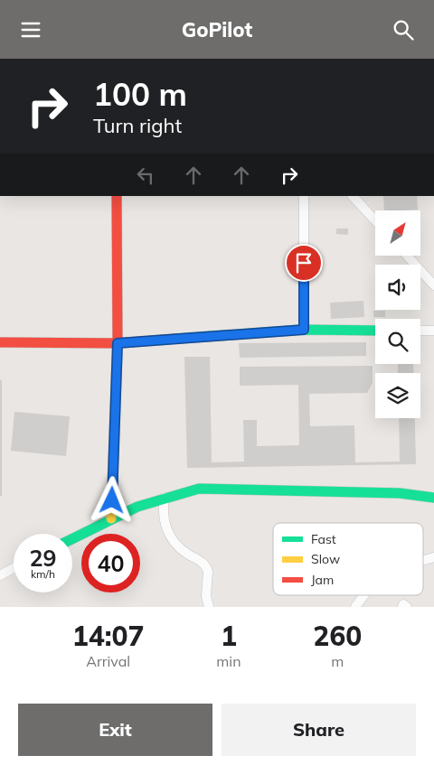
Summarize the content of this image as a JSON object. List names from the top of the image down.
{
  "legend": ["Fast", "Slow", "Jam"],
  "north": "top right",
  "page": {
    "header": "GoPilot",
    "turn": ["100 m", "Turn right"],
    "speed": "29 km/h",
    "limit": "40",
    "eta": [
      "14:07",
      "Arrival",
      "1",
      "min",
      "260",
      "m"
    ],
    "buttons": ["Exit", "Share"]
  }
}
